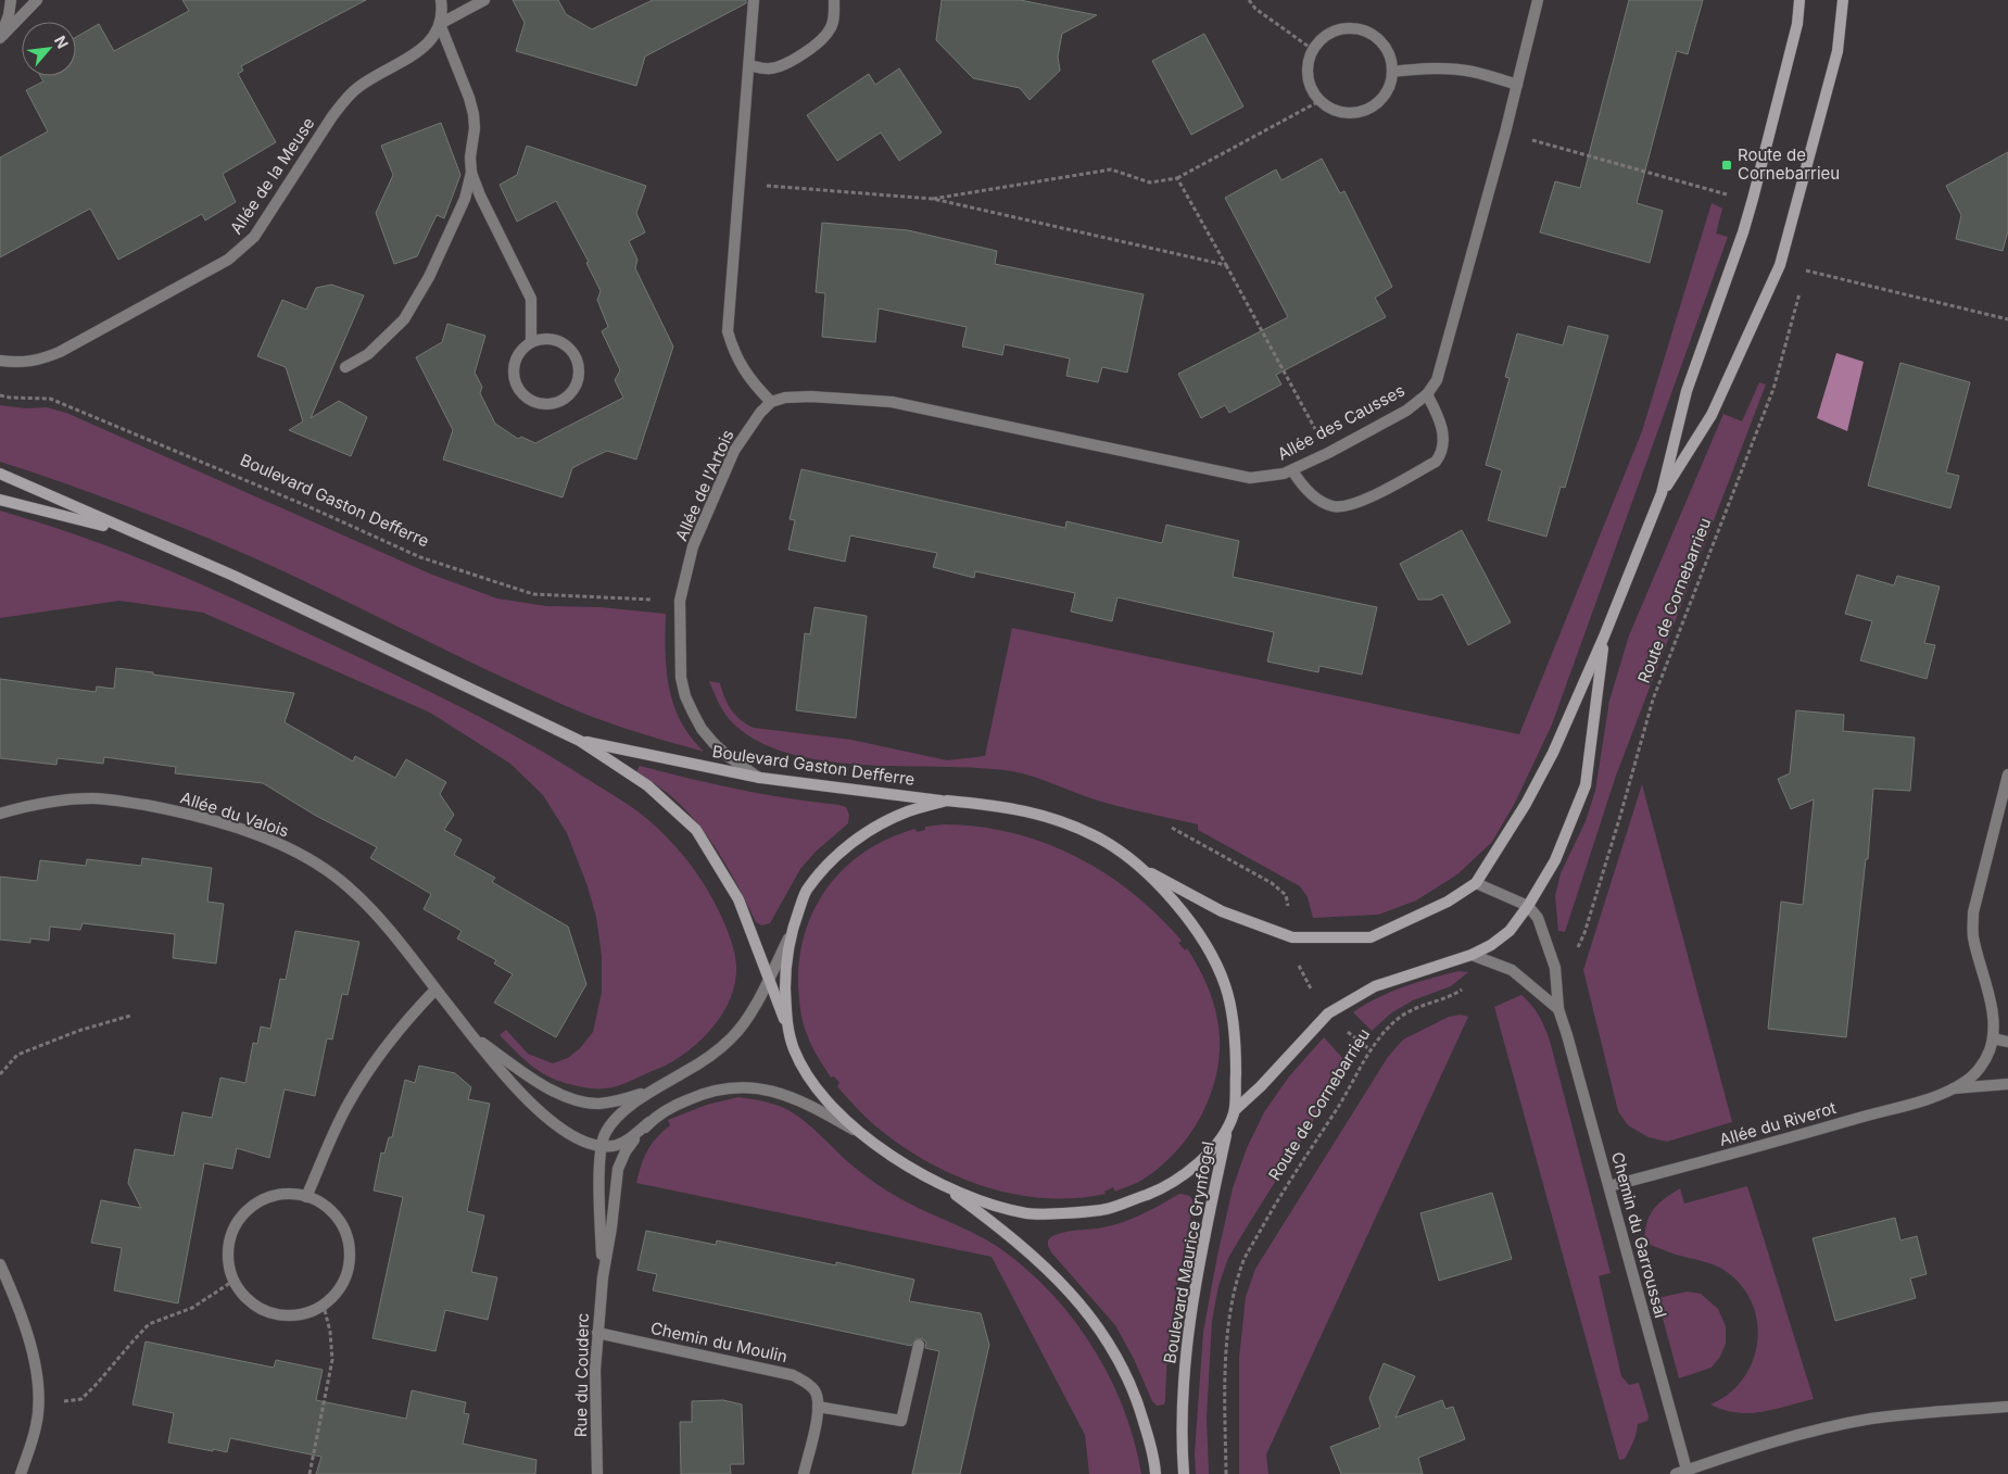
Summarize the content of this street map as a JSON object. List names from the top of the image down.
{
  "streets": {
    "main road": ["Boulevard Gaston Defferre", "Boulevard Maurice Grynfogel"],
    "street": [
      "Allée de la Meuse",
      "Allée des Causses",
      "Allée de l'Artois",
      "Allée du Valois",
      "Allée du Riverot",
      "Chemin du Garroussal",
      "Chemin du Moulin",
      "Rue du Couderc"
    ],
    "path": ["Route de Cornebarrieu"]
  },
  "crossings": [
    ["Allée des Causses", "Allée de l'Artois"],
    ["Allée de l'Artois", "Boulevard Gaston Defferre"],
    ["Boulevard Gaston Defferre", "Rue du Couderc"],
    ["Allée du Valois", "Rue du Couderc"],
    ["Allée du Riverot", "Chemin du Garroussal"],
    ["Chemin du Moulin", "Rue du Couderc"]
  ],
  "places": {
    "transit": ["Route de Cornebarrieu"]
  },
  "north": "top right"
}
